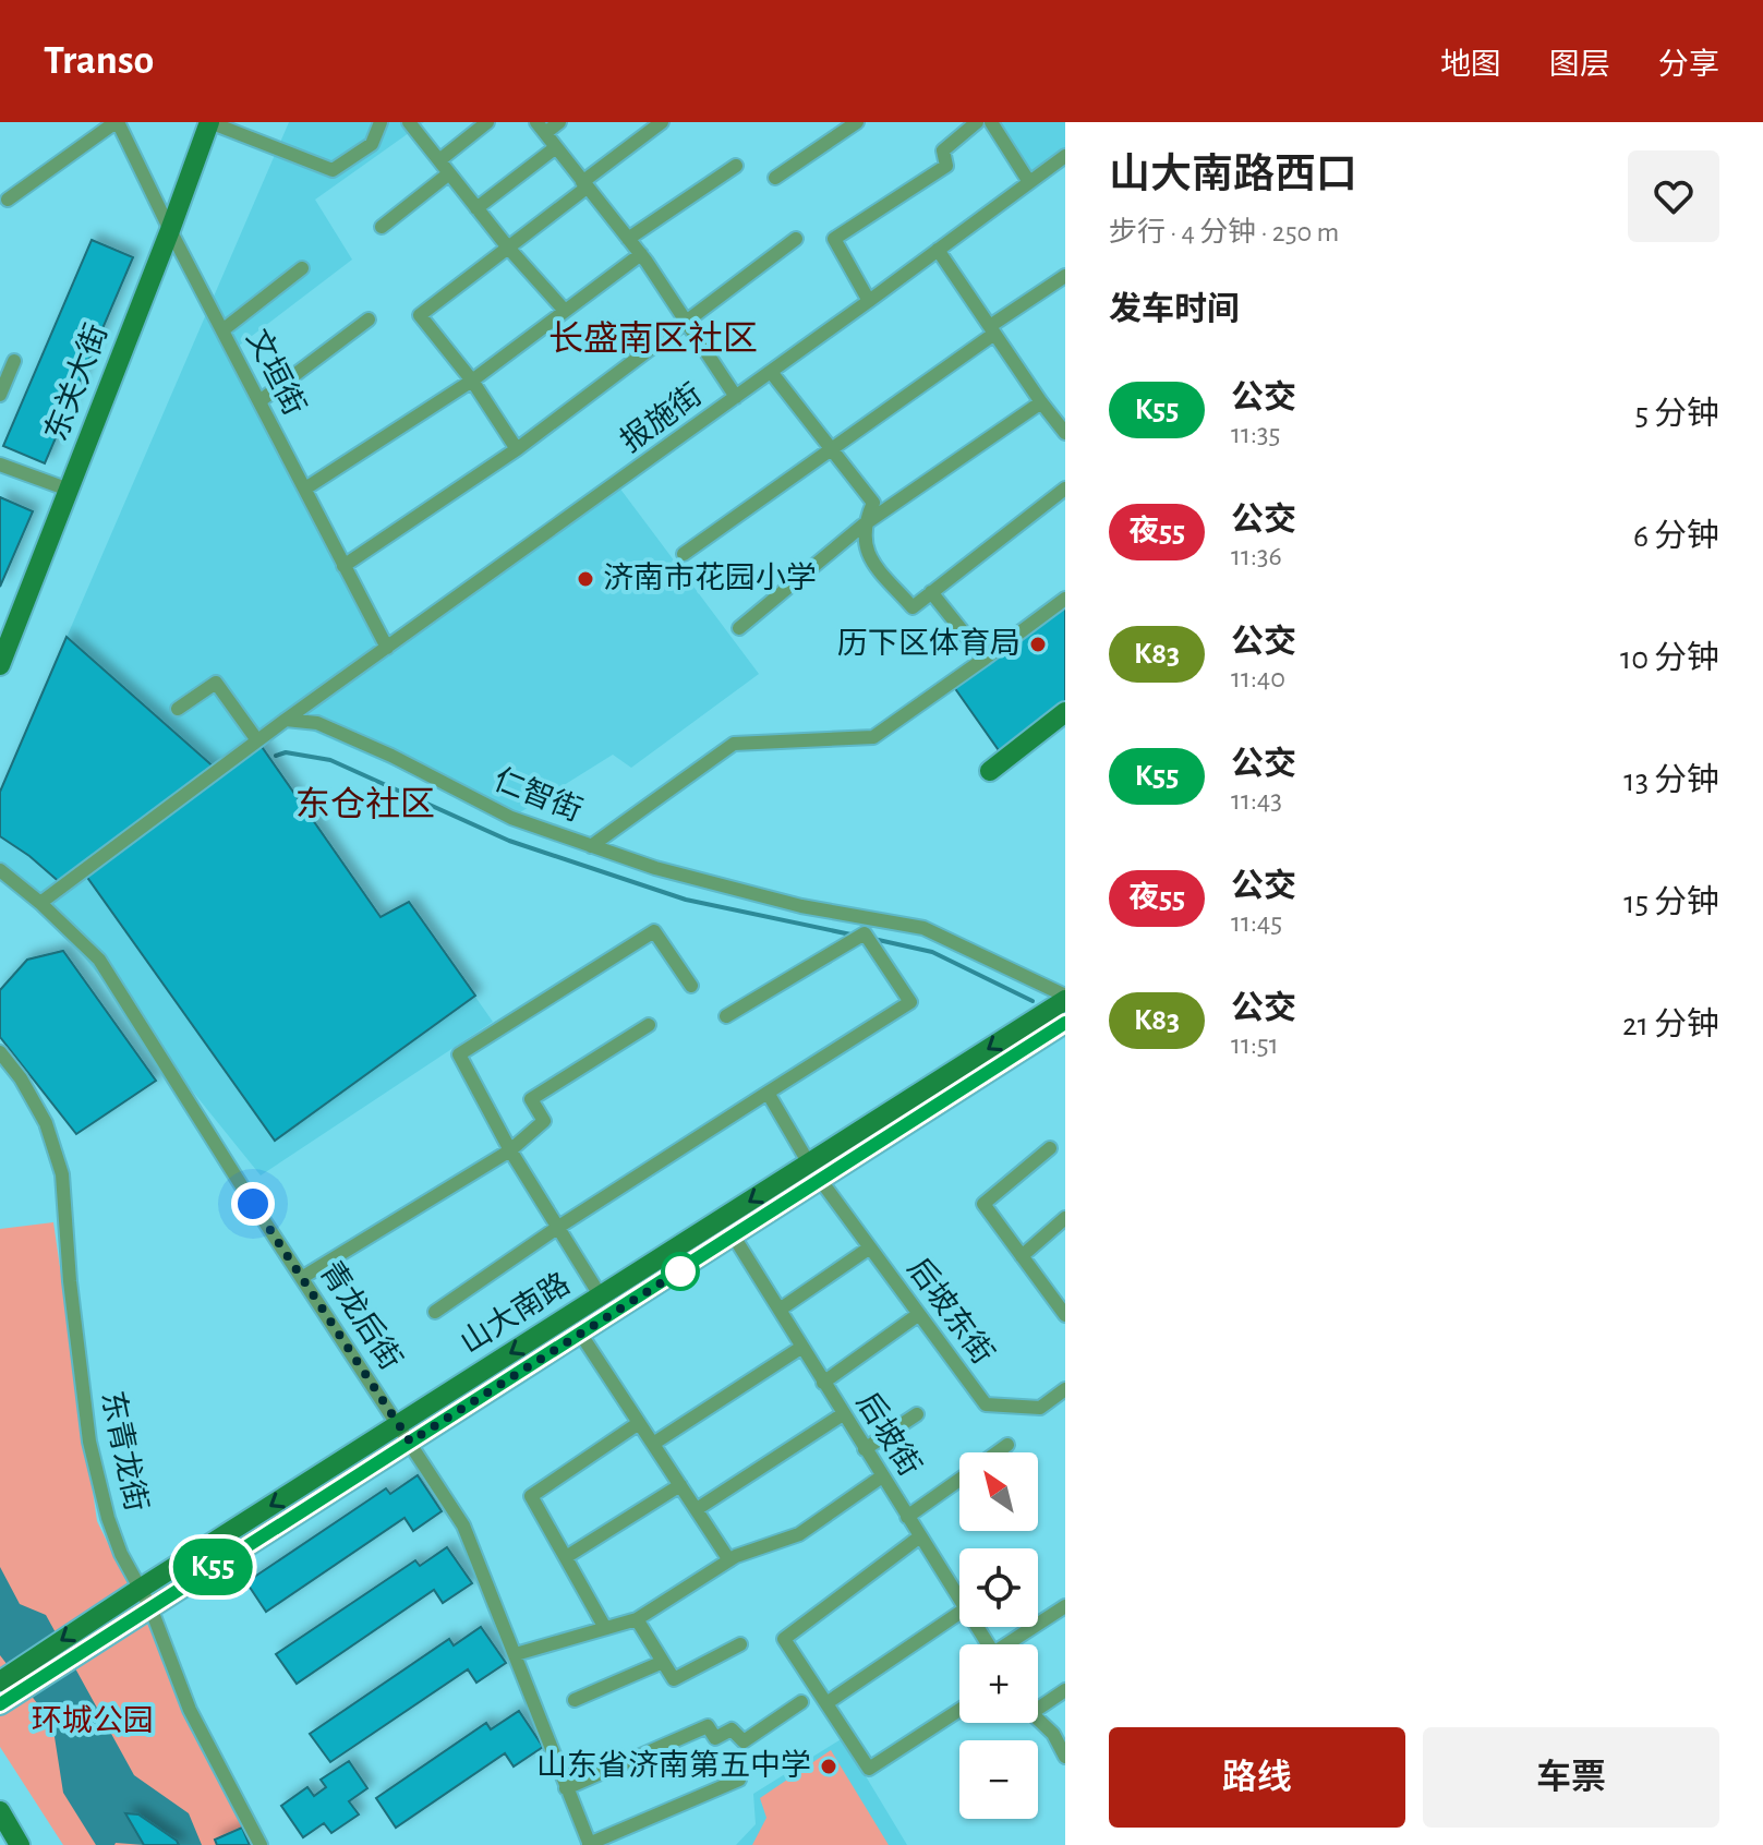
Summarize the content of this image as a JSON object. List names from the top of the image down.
{
  "streets": {
    "main road": ["东关大街", "山大南路"],
    "street": [
      "文垣街",
      "报施街",
      "仁智街",
      "后坡东街",
      "青龙后街",
      "后坡街",
      "东青龙街"
    ]
  },
  "crossings": [
    ["文垣街", "东关大街"],
    ["文垣街", "报施街"],
    ["报施街", "仁智街"],
    ["仁智街", "山大南路"],
    ["后坡东街", "山大南路"],
    ["山大南路", "青龙后街"],
    ["山大南路", "后坡街"],
    ["山大南路", "东青龙街"]
  ],
  "districts": ["长盛南区社区", "东仓社区"],
  "parks": ["环城公园"],
  "places": ["济南市花园小学", "历下区体育局", "山东省济南第五中学"],
  "lines": ["bus line K55"],
  "north": "top left",
  "page": {
    "header": "Transo",
    "nav": ["地图", "图层", "分享"],
    "on_map": "K55",
    "heading": [
      ["山大南路西口", "步行 · 4 分钟 · 250 m"],
      "发车时间"
    ],
    "list": [
      {
        "mark": "K55",
        "name": "公交",
        "note": "11:35",
        "value": "5 分钟"
      },
      {
        "mark": "夜55",
        "name": "公交",
        "note": "11:36",
        "value": "6 分钟"
      },
      {
        "mark": "K83",
        "name": "公交",
        "note": "11:40",
        "value": "10 分钟"
      },
      {
        "mark": "K55",
        "name": "公交",
        "note": "11:43",
        "value": "13 分钟"
      },
      {
        "mark": "夜55",
        "name": "公交",
        "note": "11:45",
        "value": "15 分钟"
      },
      {
        "mark": "K83",
        "name": "公交",
        "note": "11:51",
        "value": "21 分钟"
      }
    ],
    "map_buttons": ["+", "−"],
    "buttons": ["路线", "车票"]
  }
}
